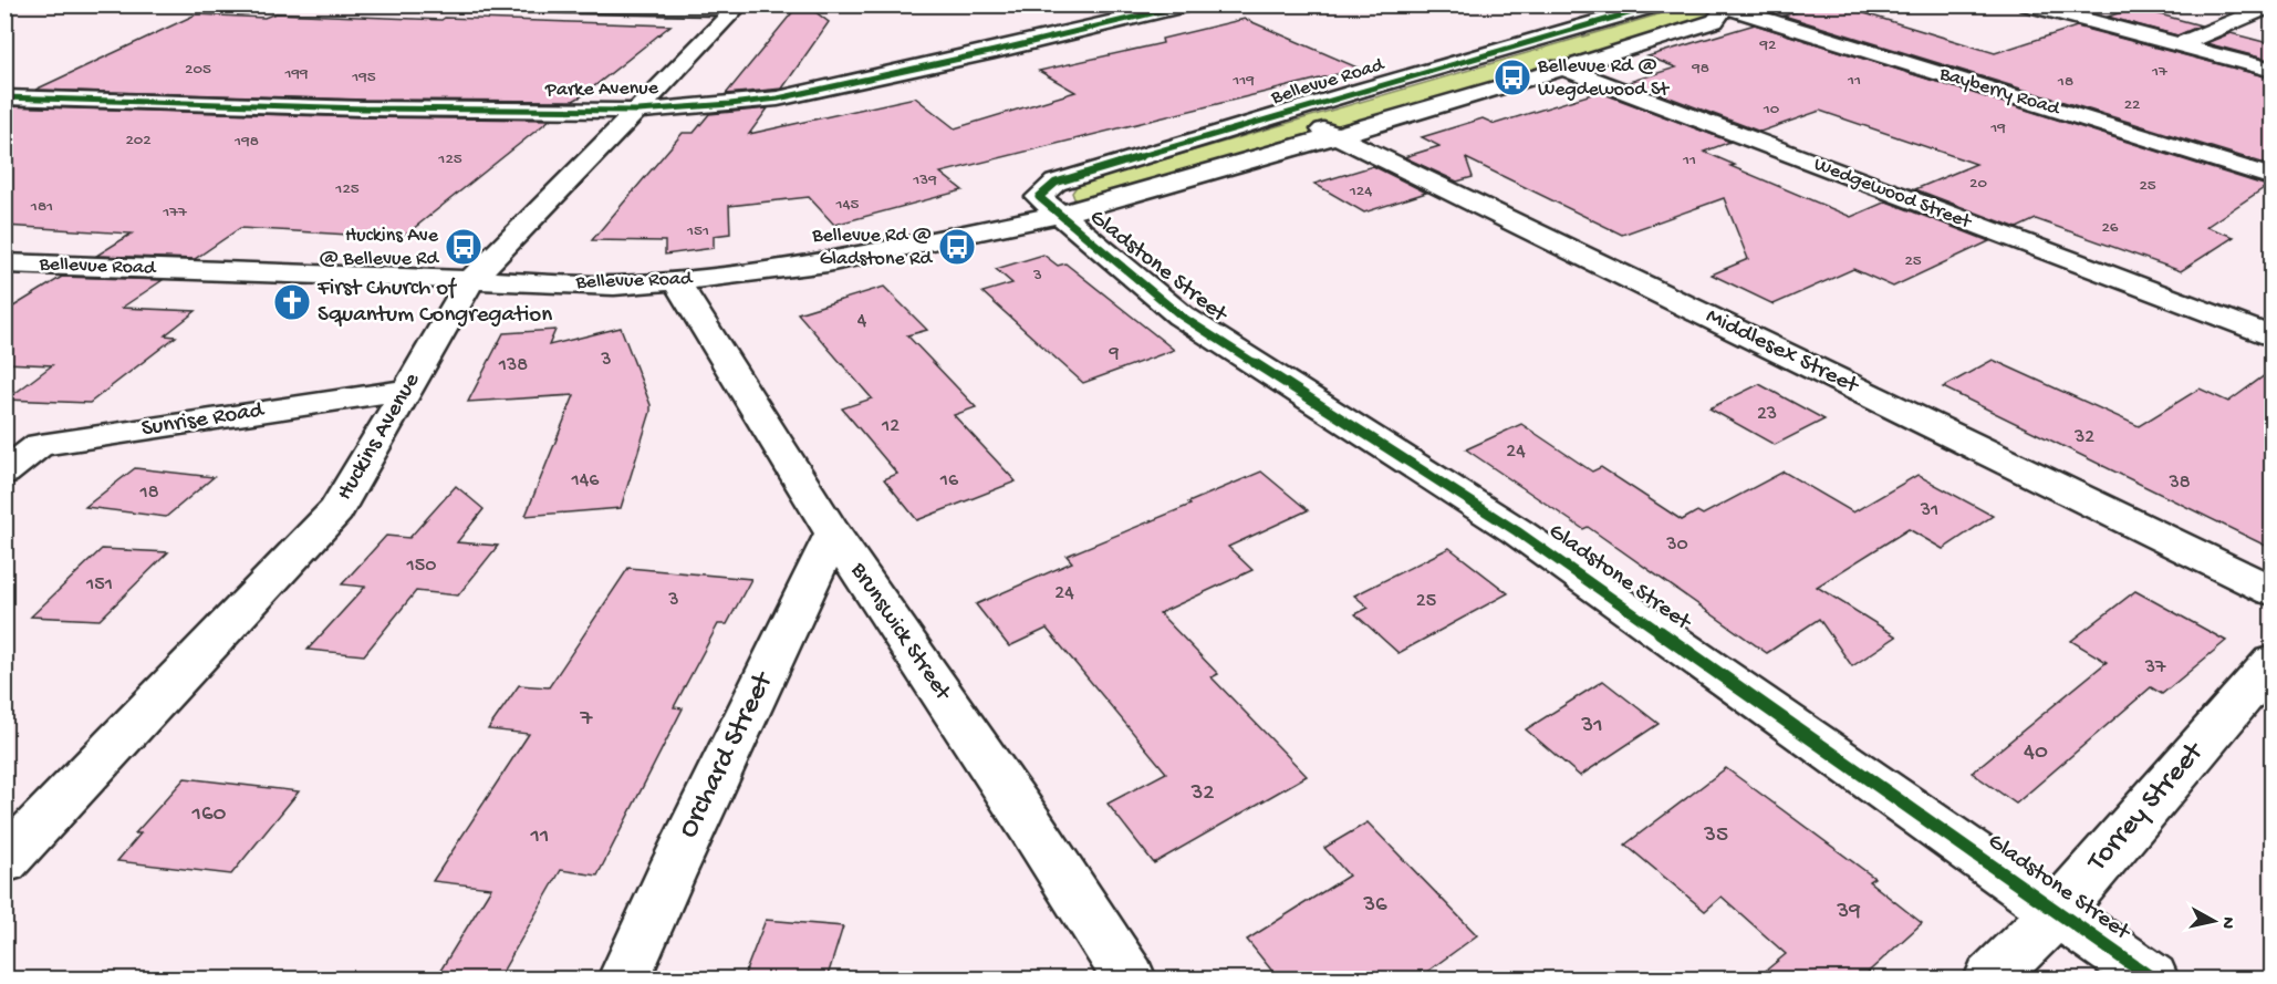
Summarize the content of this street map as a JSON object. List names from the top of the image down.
{
  "streets": {
    "street": [
      "Bellevue Road",
      "Parke Avenue",
      "Bayberry Road",
      "Wedgewood Street",
      "Gladstone Street",
      "Middlesex Street",
      "Sunrise Road",
      "Huckins Avenue",
      "Brunswick Street",
      "Orchard Street",
      "Torrey Street"
    ]
  },
  "crossings": [
    ["Bellevue Road", "Bayberry Road"],
    ["Bellevue Road", "Wedgewood Street"],
    ["Bellevue Road", "Gladstone Street"],
    ["Bellevue Road", "Middlesex Street"],
    ["Bellevue Road", "Huckins Avenue"],
    ["Bellevue Road", "Brunswick Street"],
    ["Parke Avenue", "Huckins Avenue"],
    ["Gladstone Street", "Torrey Street"],
    ["Sunrise Road", "Huckins Avenue"],
    ["Brunswick Street", "Orchard Street"]
  ],
  "places": {
    "bus stop": ["Bellevue Rd @ Wegdewood St", "Huckins Ave @ Bellevue Rd", "Bellevue Rd @ Gladstone Rd"],
    "church": ["First Church of Squantum Congregation"]
  },
  "house_numbers": [
    "92",
    "98",
    "205",
    "17",
    "199",
    "195",
    "119",
    "11",
    "18",
    "22",
    "10",
    "19",
    "202",
    "198",
    "125",
    "11",
    "139",
    "20",
    "25",
    "125",
    "124",
    "145",
    "181",
    "177",
    "26",
    "151",
    "25",
    "3",
    "4",
    "9",
    "3",
    "138",
    "23",
    "12",
    "32",
    "24",
    "146",
    "16",
    "38",
    "18",
    "31",
    "30",
    "150",
    "151",
    "24",
    "3",
    "25",
    "37",
    "7",
    "31",
    "40",
    "32",
    "160",
    "35",
    "11",
    "36",
    "39"
  ],
  "north": "right"
}
